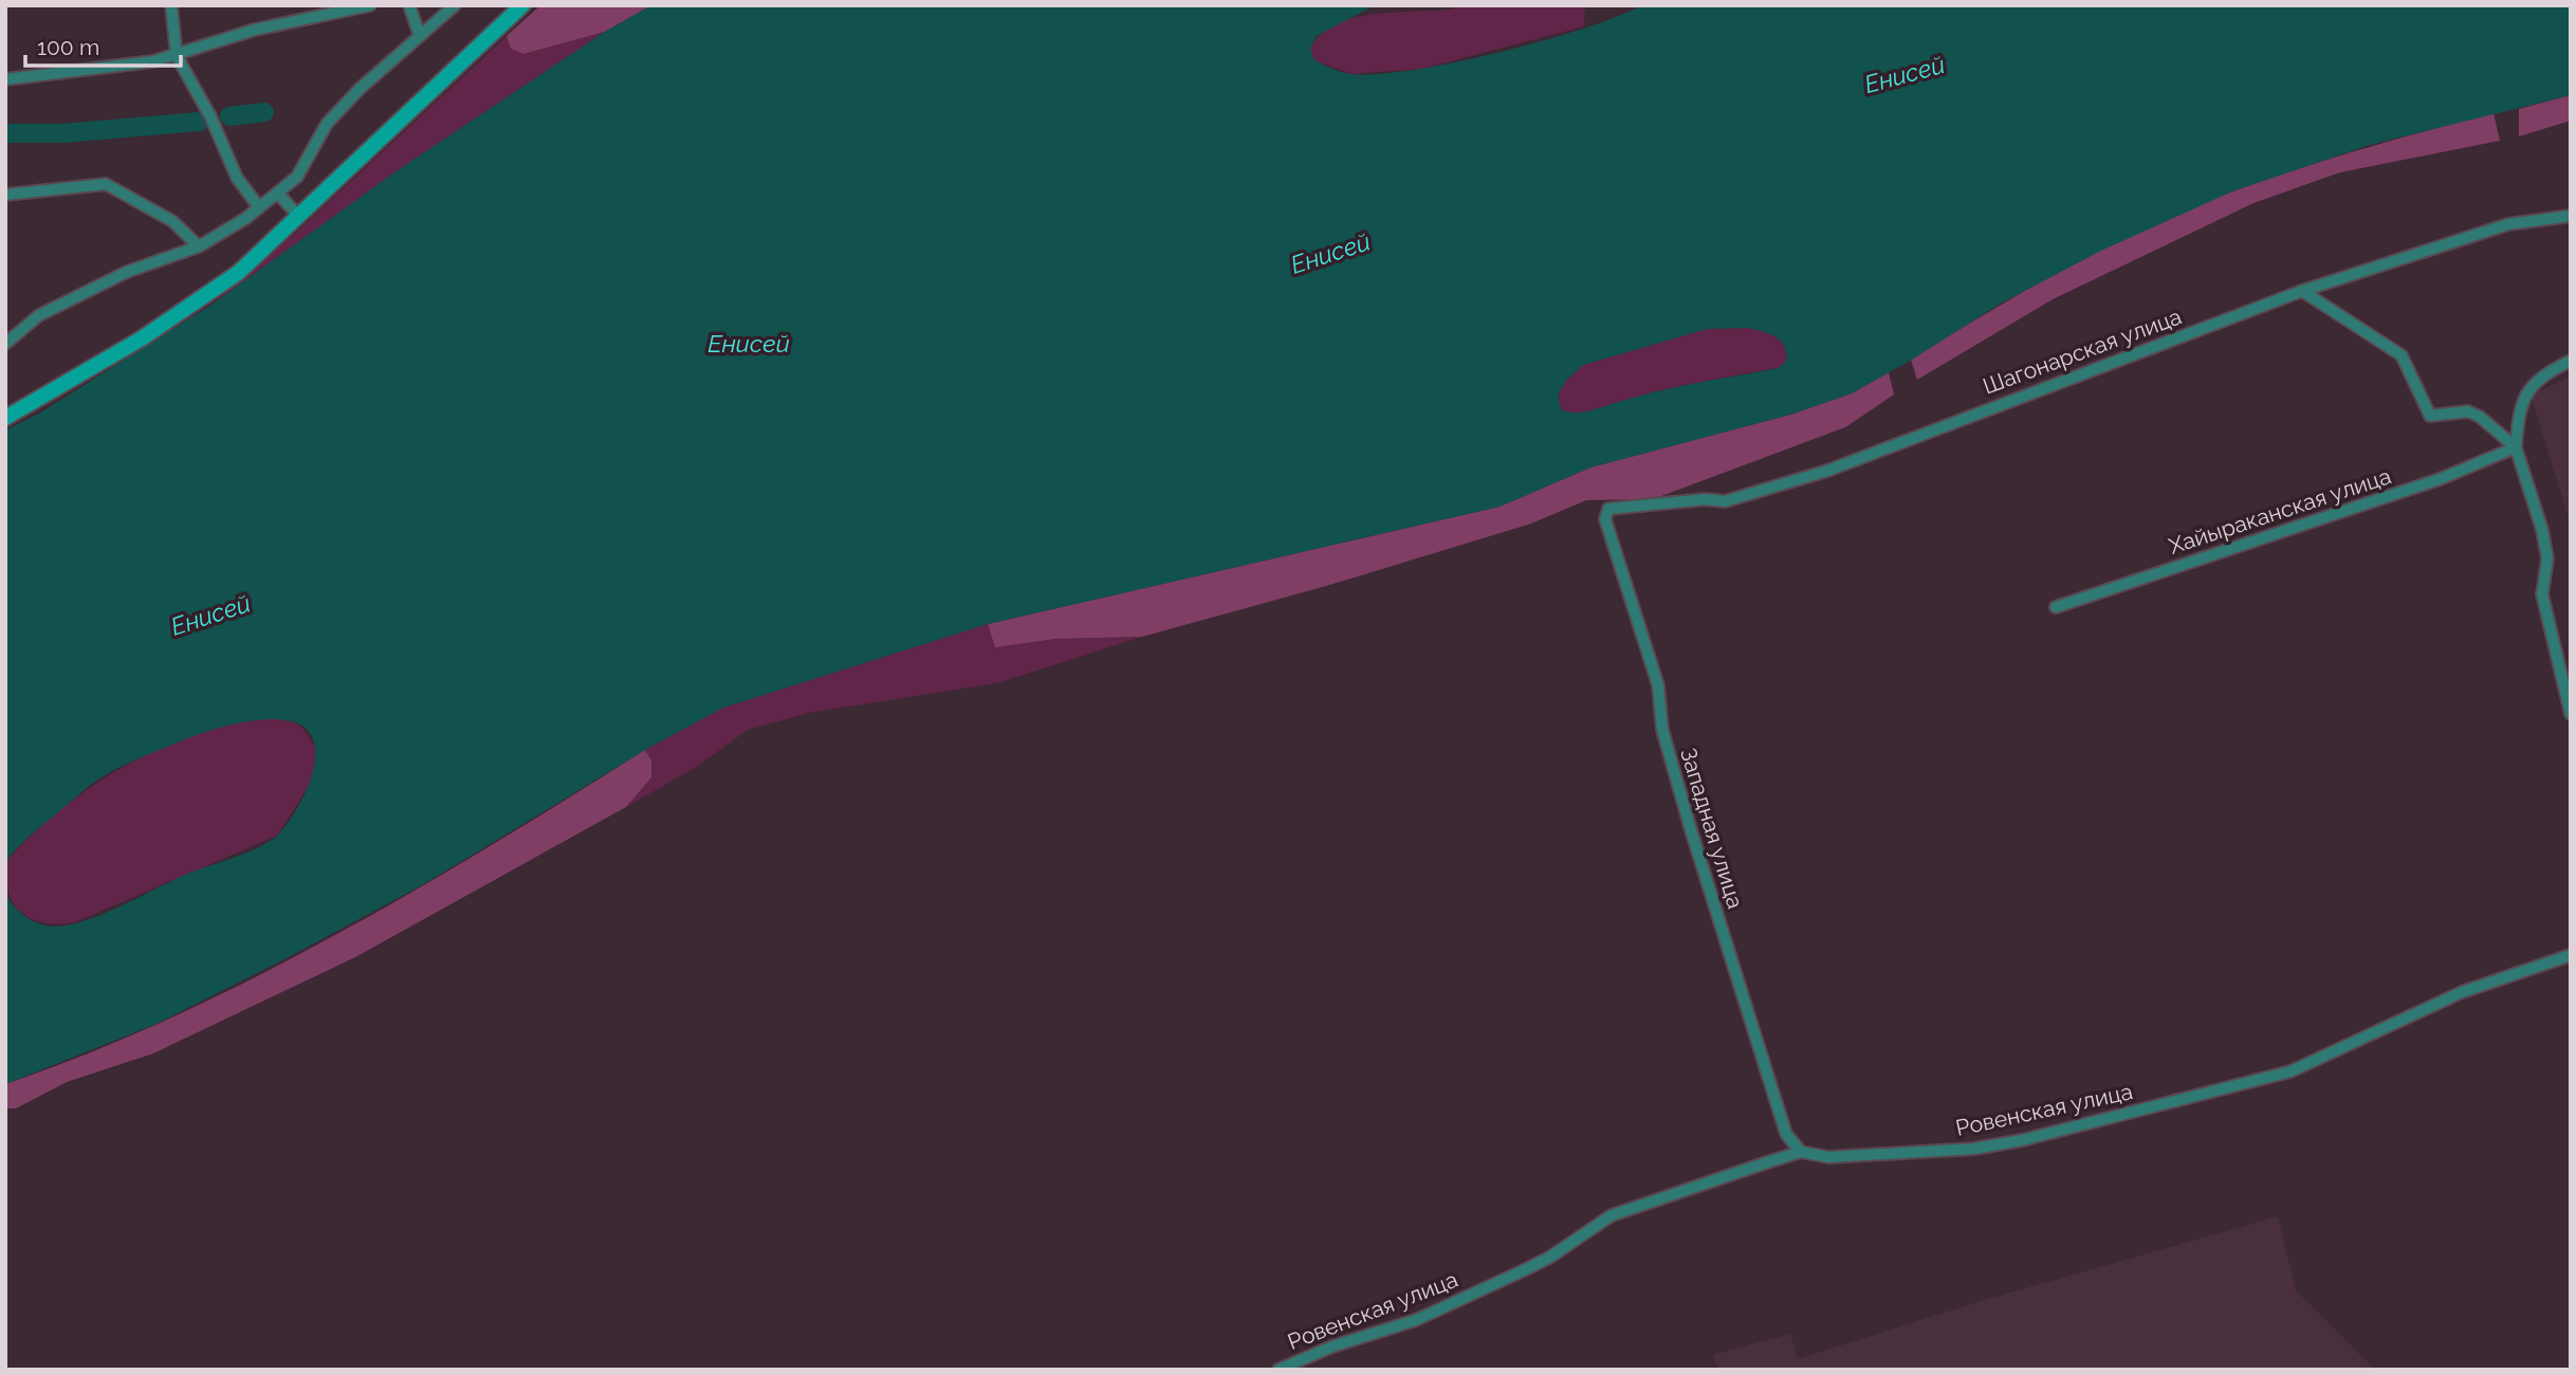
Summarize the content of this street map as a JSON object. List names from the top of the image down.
{
  "streets": {
    "street": [
      "Шагонарская улица",
      "Хайыраканская улица",
      "Западная улица",
      "Ровенская улица"
    ]
  },
  "crossings": [
    ["Шагонарская улица", "Западная улица"],
    ["Западная улица", "Ровенская улица"]
  ],
  "water": ["Енисей"],
  "scale_bar": "100 m"
}
